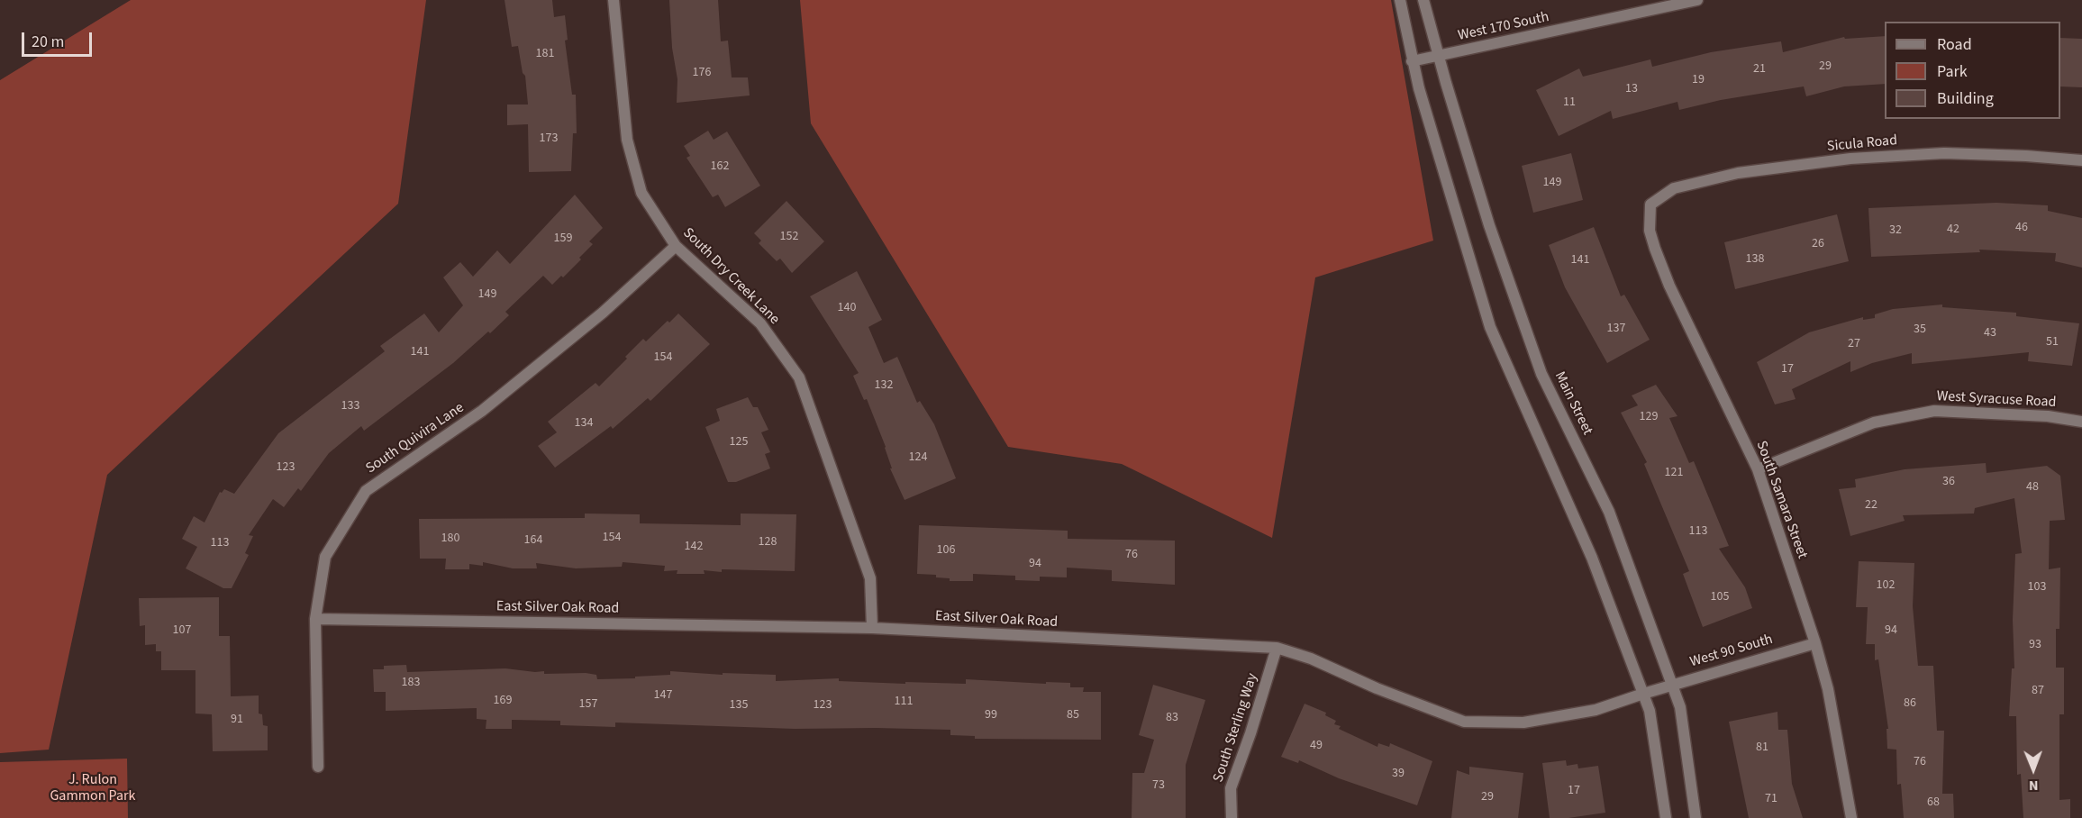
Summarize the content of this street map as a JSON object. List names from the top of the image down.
{
  "streets": {
    "street": [
      "West 170 South",
      "Sicula Road",
      "South Dry Creek Lane",
      "West Syracuse Road",
      "Main Street",
      "South Quivira Lane",
      "South Samara Street",
      "East Silver Oak Road",
      "West 90 South",
      "South Sterling Way"
    ]
  },
  "crossings": [
    ["West 170 South", "Main Street"],
    ["Sicula Road", "South Samara Street"],
    ["South Dry Creek Lane", "South Quivira Lane"],
    ["South Dry Creek Lane", "East Silver Oak Road"],
    ["West Syracuse Road", "South Samara Street"],
    ["Main Street", "West 90 South"],
    ["South Quivira Lane", "East Silver Oak Road"],
    ["South Samara Street", "West 90 South"],
    ["East Silver Oak Road", "West 90 South"],
    ["East Silver Oak Road", "South Sterling Way"]
  ],
  "parks": ["J. Rulon Gammon Park"],
  "house_numbers": [
    "181",
    "29",
    "21",
    "176",
    "19",
    "13",
    "11",
    "173",
    "162",
    "149",
    "46",
    "42",
    "32",
    "152",
    "159",
    "26",
    "138",
    "141",
    "149",
    "140",
    "137",
    "35",
    "43",
    "51",
    "27",
    "141",
    "154",
    "17",
    "132",
    "133",
    "129",
    "134",
    "125",
    "124",
    "123",
    "121",
    "36",
    "48",
    "22",
    "113",
    "154",
    "180",
    "164",
    "128",
    "113",
    "142",
    "106",
    "76",
    "94",
    "102",
    "103",
    "105",
    "107",
    "94",
    "93",
    "183",
    "87",
    "147",
    "169",
    "111",
    "86",
    "157",
    "135",
    "123",
    "99",
    "85",
    "83",
    "91",
    "49",
    "81",
    "76",
    "39",
    "73",
    "17",
    "29",
    "71",
    "68"
  ],
  "legend": ["Road", "Park", "Building"],
  "scale_bar": "20 m",
  "north": "bottom"
}
